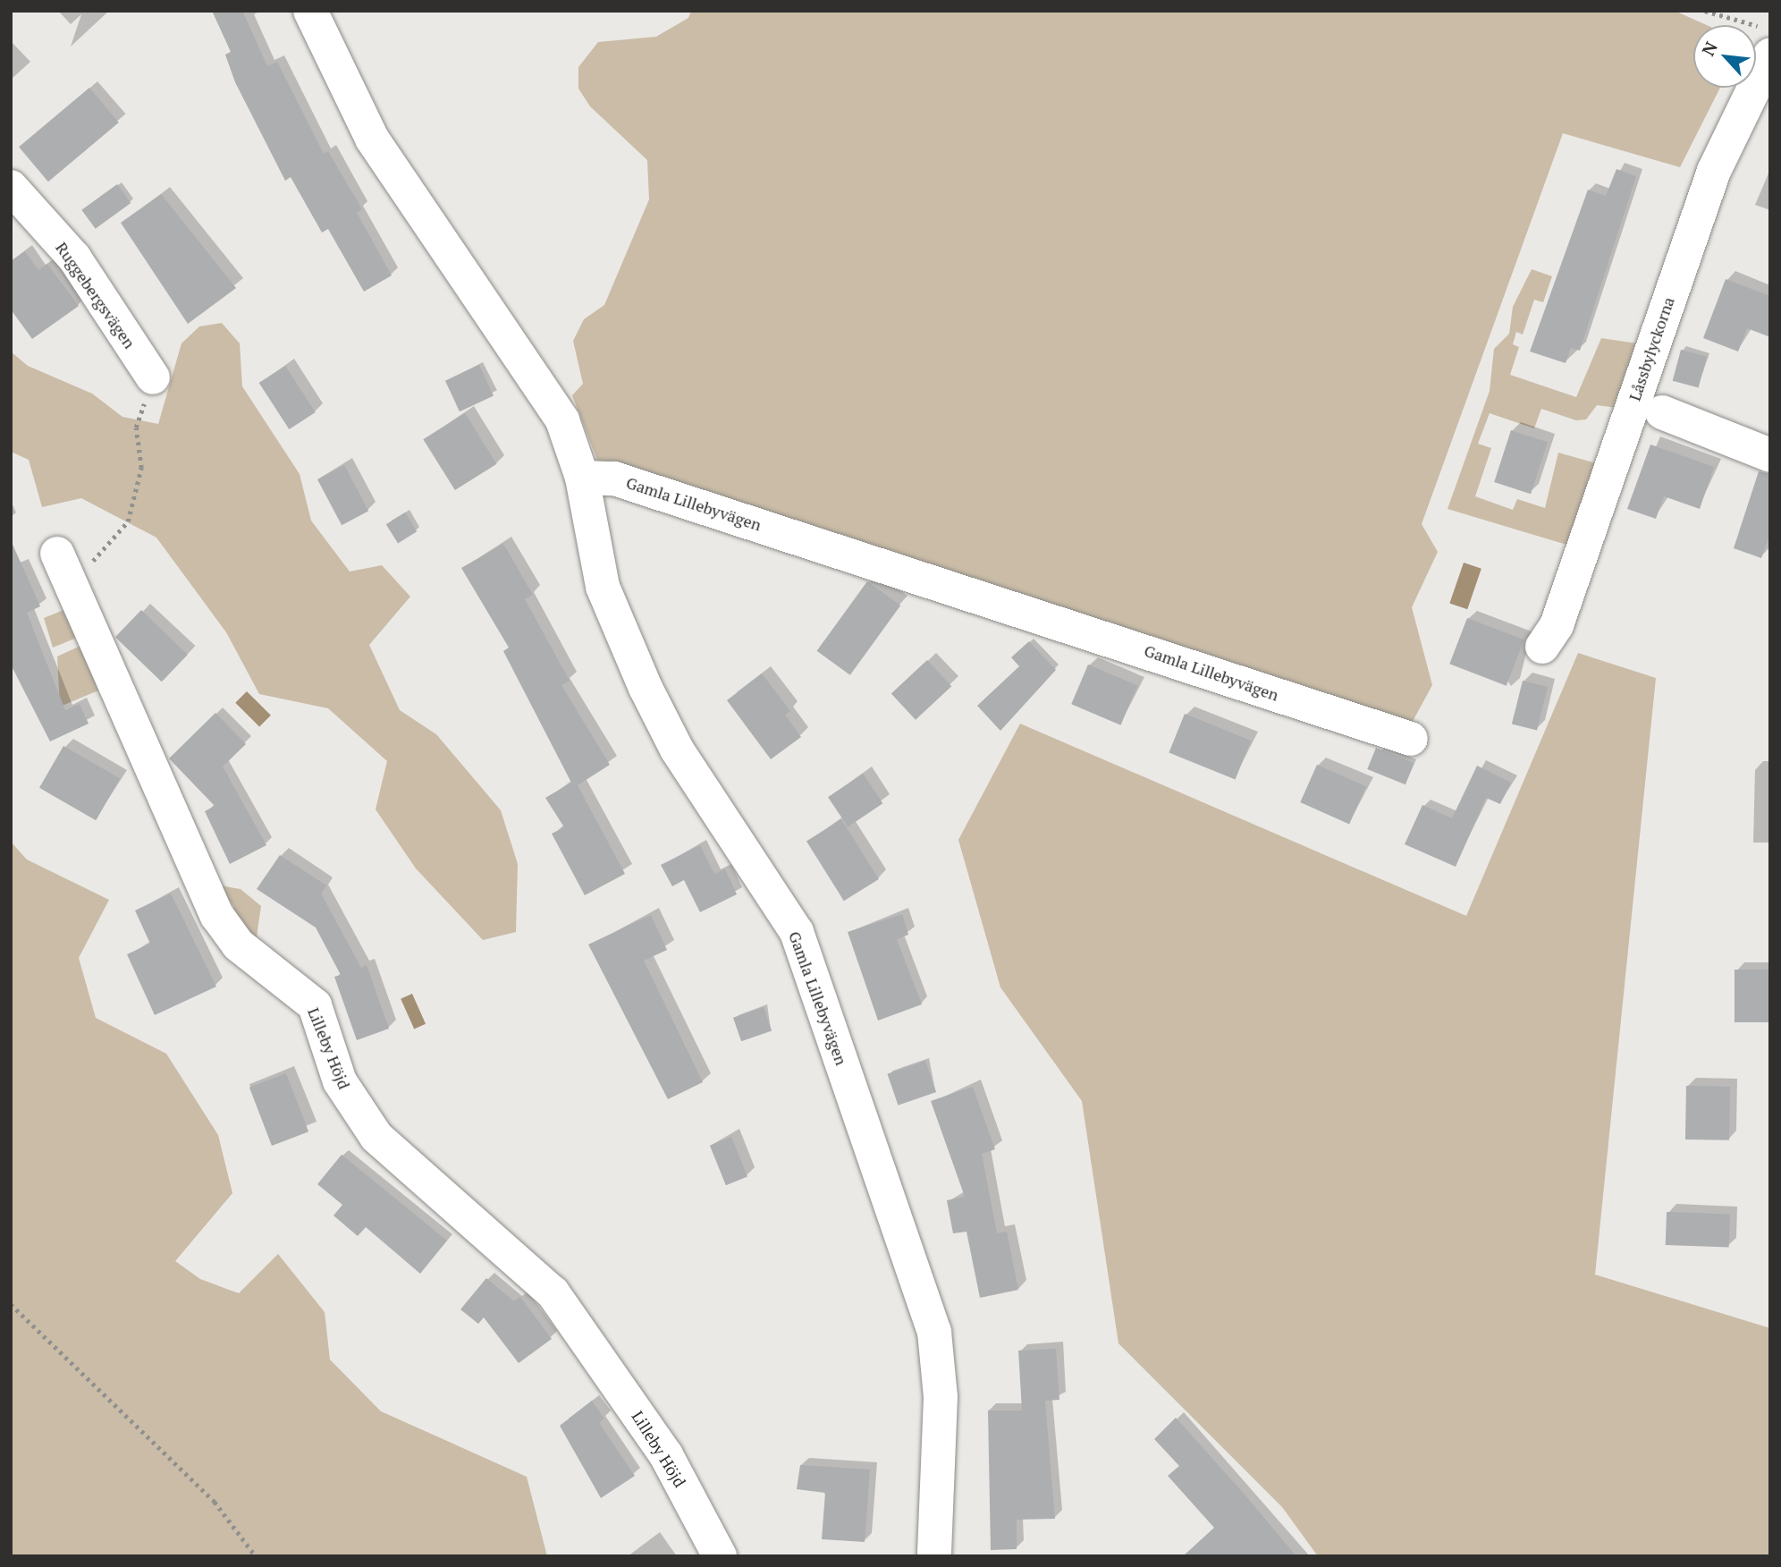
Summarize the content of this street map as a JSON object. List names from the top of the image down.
{
  "streets": {
    "street": [
      "Ruggebergsvägen",
      "Låssbylyckorna",
      "Gamla Lillebyvägen",
      "Lilleby Höjd"
    ]
  },
  "north": "top left"
}
